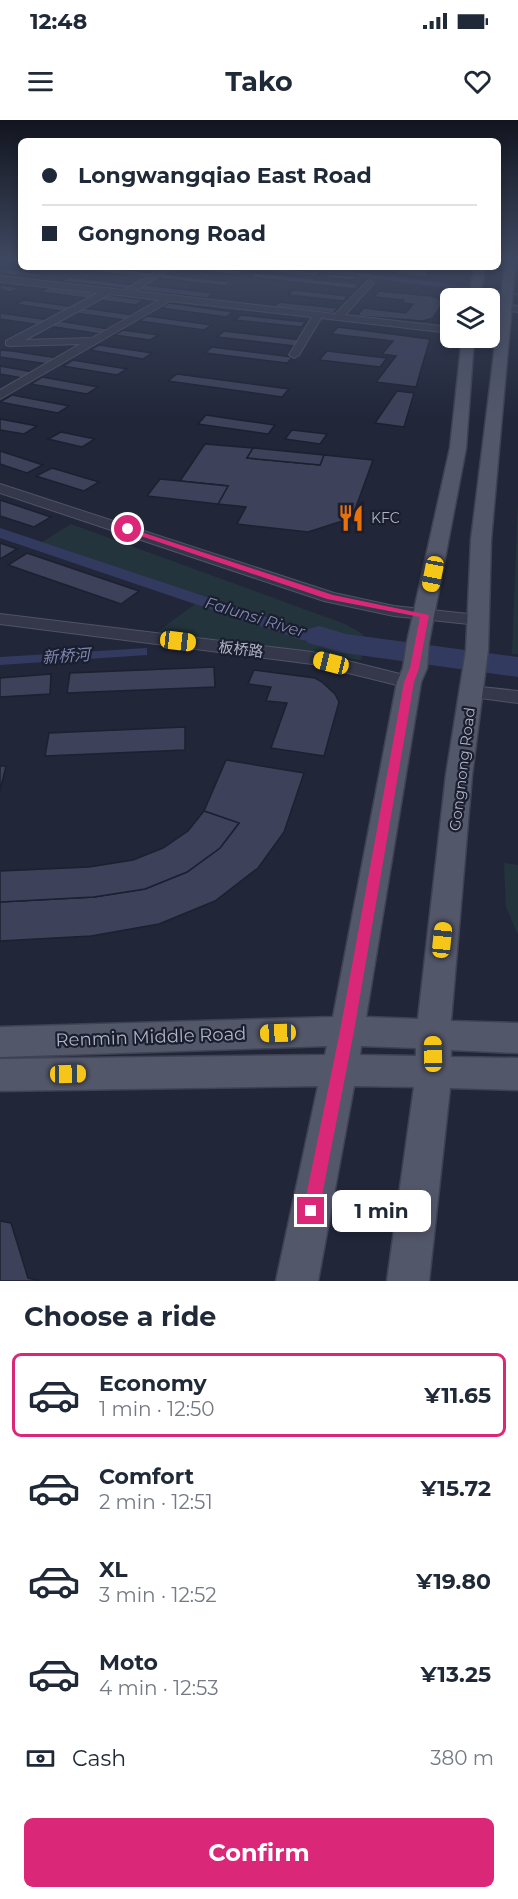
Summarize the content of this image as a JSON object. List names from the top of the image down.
{
  "streets": {
    "main road": ["Gongnong Road", "Renmin Middle Road"],
    "street": ["板桥路"]
  },
  "crossings": [
    ["Gongnong Road", "Renmin Middle Road"]
  ],
  "water": ["Falunsi River", "新桥河"],
  "places": {
    "restaurant": ["KFC"]
  },
  "page": {
    "status": "12:48",
    "header": "Tako",
    "banner": ["Longwangqiao East Road", "Gongnong Road"],
    "bubble": "1 min",
    "heading": "Choose a ride",
    "list": [
      {
        "name": "Economy",
        "note": "1 min · 12:50",
        "value": "¥11.65"
      },
      {
        "name": "Comfort",
        "note": "2 min · 12:51",
        "value": "¥15.72"
      },
      {
        "name": "XL",
        "note": "3 min · 12:52",
        "value": "¥19.80"
      },
      {
        "name": "Moto",
        "note": "4 min · 12:53",
        "value": "¥13.25"
      }
    ],
    "pay": ["Cash", "380 m"],
    "buttons": "Confirm"
  }
}
